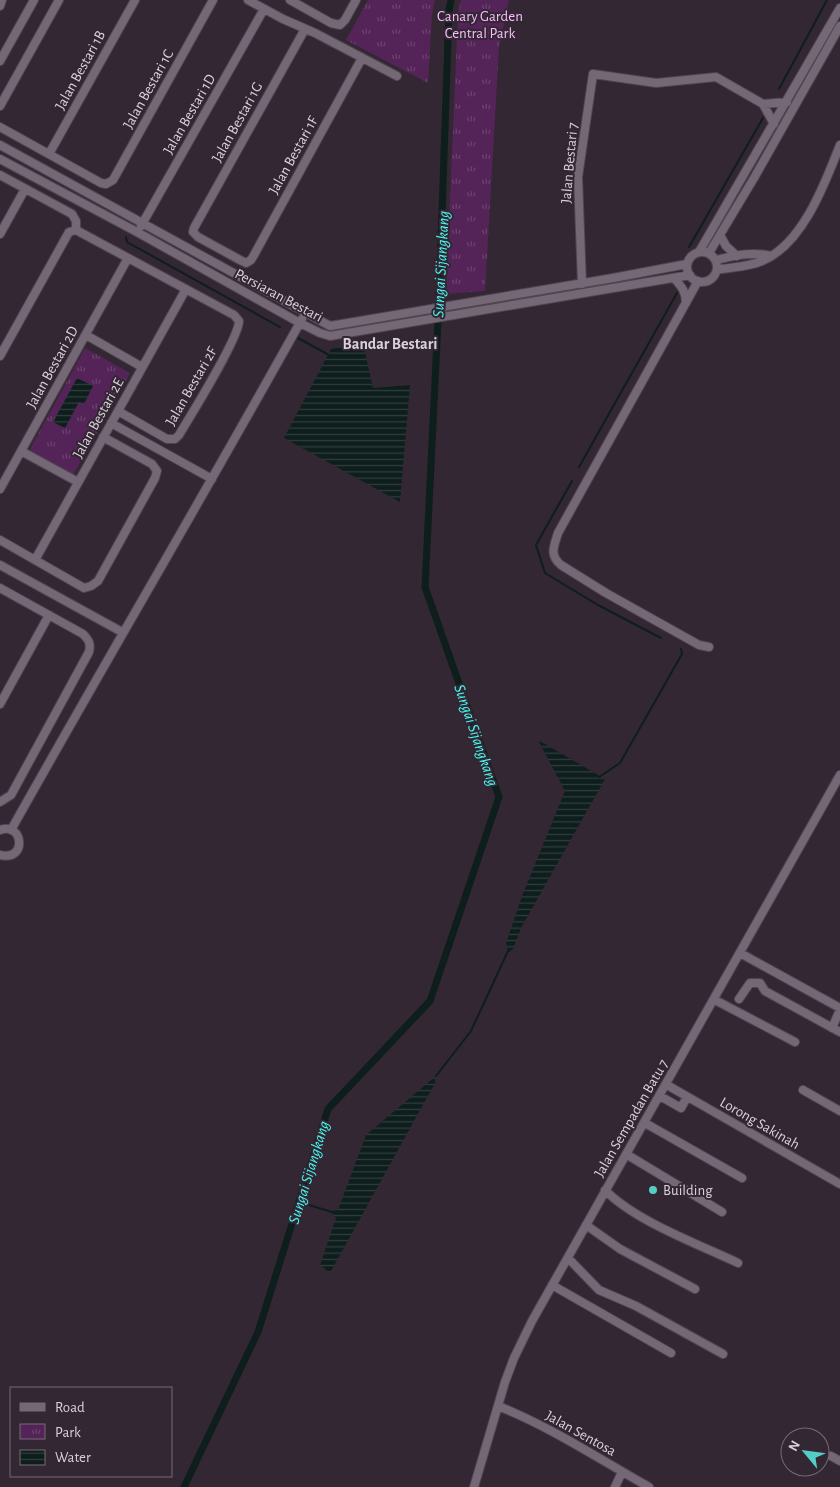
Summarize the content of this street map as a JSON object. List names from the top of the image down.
{
  "streets": {
    "street": [
      "Jalan Bestari 1B",
      "Jalan Bestari 1C",
      "Jalan Bestari 1D",
      "Jalan Bestari 1G",
      "Jalan Bestari 1F",
      "Jalan Bestari 7",
      "Persiaran Bestari",
      "Jalan Bestari 2D",
      "Jalan Bestari 2F",
      "Jalan Bestari 2E",
      "Jalan Sempadan Batu 7",
      "Lorong Sakinah",
      "Jalan Sentosa"
    ]
  },
  "crossings": [
    ["Jalan Bestari 1B", "Jalan Bestari 1C"],
    ["Jalan Bestari 1D", "Persiaran Bestari"],
    ["Jalan Bestari 1G", "Jalan Bestari 1F"],
    ["Jalan Bestari 7", "Persiaran Bestari"],
    ["Jalan Bestari 2F", "Jalan Bestari 2E"],
    ["Jalan Sempadan Batu 7", "Lorong Sakinah"],
    ["Jalan Sempadan Batu 7", "Jalan Sentosa"]
  ],
  "districts": ["Bandar Bestari"],
  "water": ["Sungai Sijangkang"],
  "parks": ["Canary Garden Central Park"],
  "places": ["Building"],
  "legend": ["Road", "Park", "Water"],
  "north": "top left"
}
